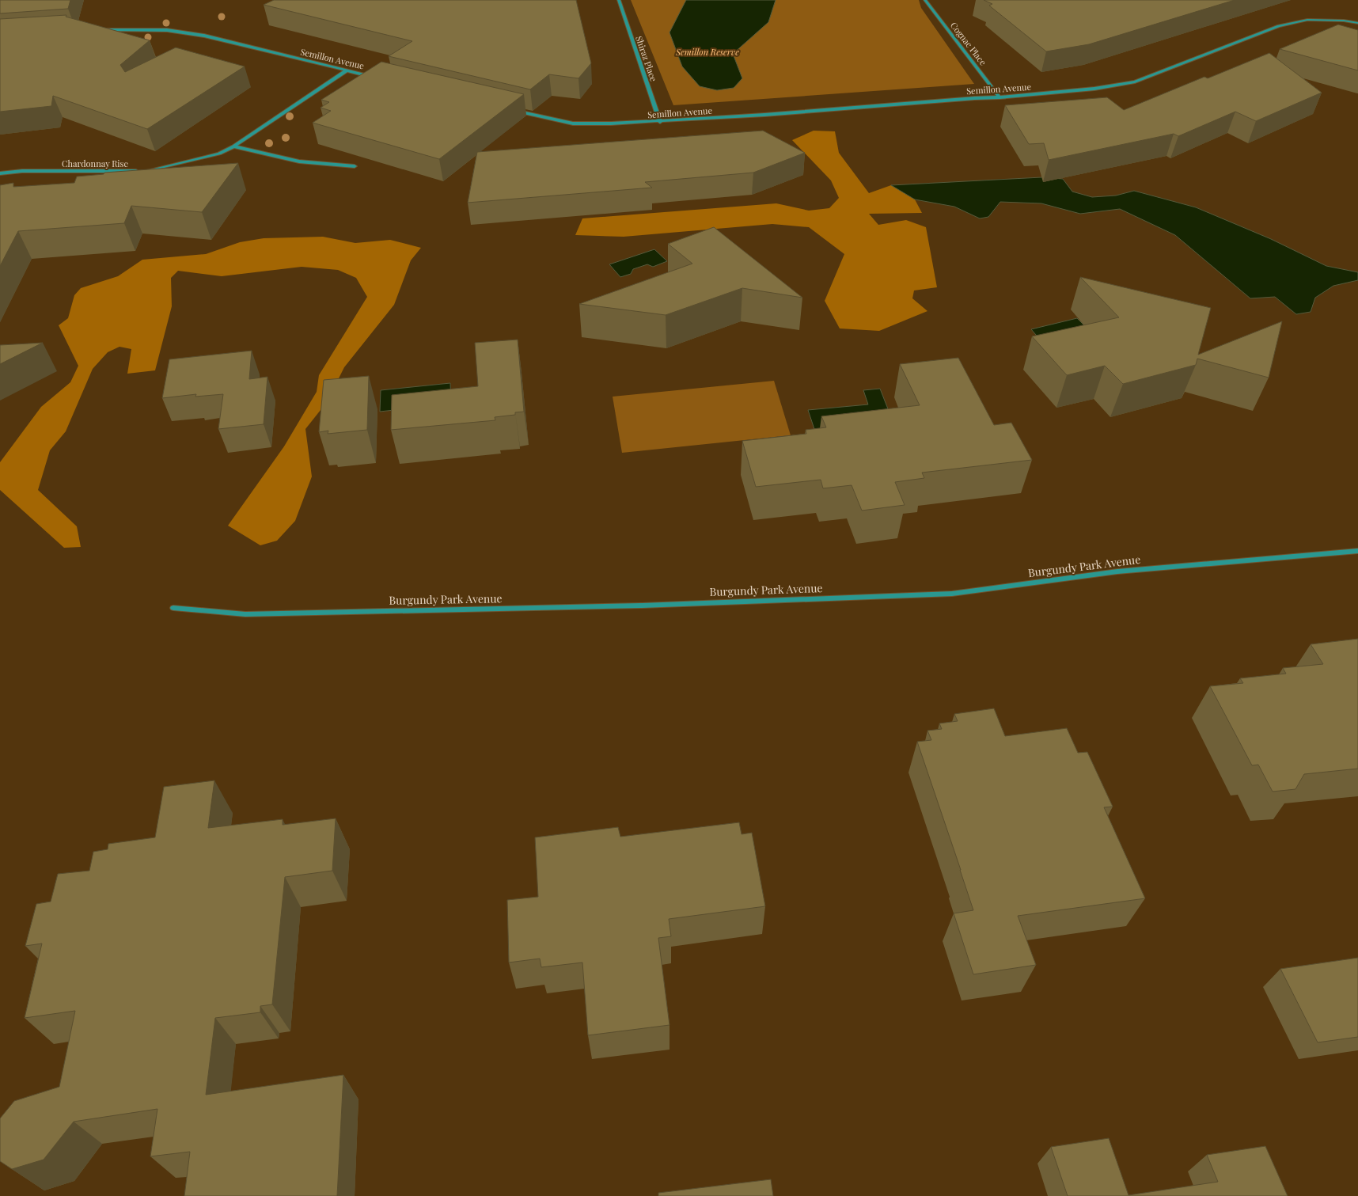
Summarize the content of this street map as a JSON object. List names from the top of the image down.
{
  "streets": {
    "street": [
      "Cognac Place",
      "Semillon Avenue",
      "Shiraz Place",
      "Chardonnay Rise",
      "Burgundy Park Avenue"
    ]
  },
  "crossings": [
    ["Cognac Place", "Semillon Avenue"],
    ["Semillon Avenue", "Shiraz Place"],
    ["Semillon Avenue", "Chardonnay Rise"]
  ],
  "parks": ["Semillon Reserve"]
}
